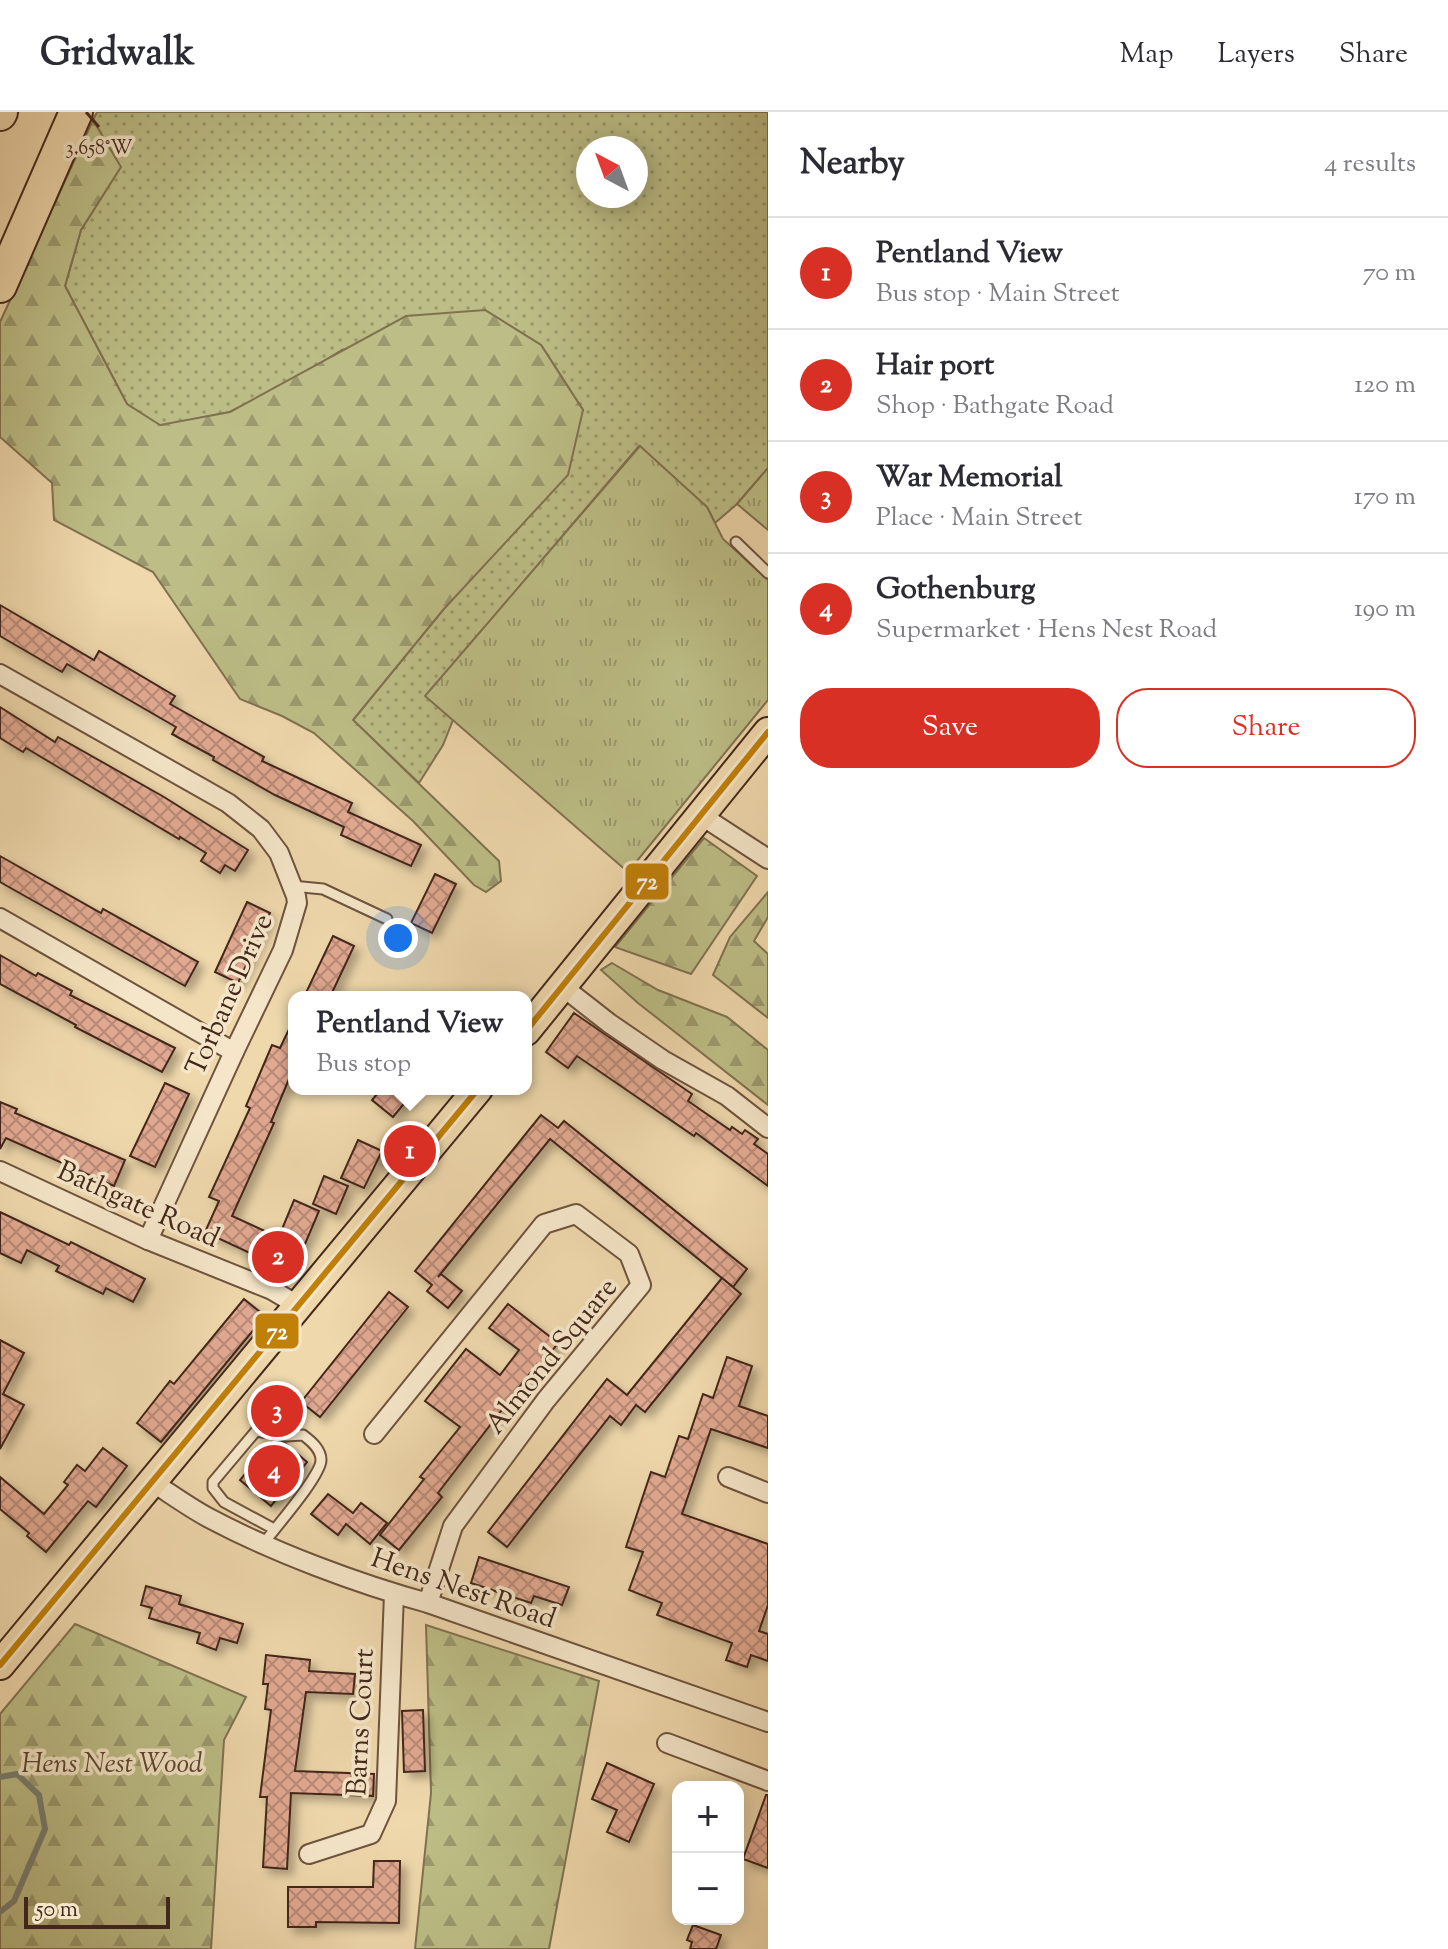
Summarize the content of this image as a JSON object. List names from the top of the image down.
{
  "streets": {
    "street": [
      "Torbane Drive",
      "Bathgate Road",
      "Almond Square",
      "Hens Nest Road",
      "Barns Court"
    ]
  },
  "crossings": [
    ["Torbane Drive", "Bathgate Road"],
    ["Almond Square", "Hens Nest Road"],
    ["Hens Nest Road", "Barns Court"]
  ],
  "parks": ["Hens Nest Wood"],
  "lines": ["transit line 72"],
  "scale_bar": "50 m",
  "north": "top left",
  "page": {
    "header": "Gridwalk",
    "nav": ["Map", "Layers", "Share"],
    "heading": ["Nearby", "4 results"],
    "list": [
      {
        "mark": "1",
        "name": "Pentland View",
        "note": "Bus stop · Main Street",
        "value": "70 m"
      },
      {
        "mark": "2",
        "name": "Hair port",
        "note": "Shop · Bathgate Road",
        "value": "120 m"
      },
      {
        "mark": "3",
        "name": "War Memorial",
        "note": "Place · Main Street",
        "value": "170 m"
      },
      {
        "mark": "4",
        "name": "Gothenburg",
        "note": "Supermarket · Hens Nest Road",
        "value": "190 m"
      }
    ],
    "buttons": ["Save", "Share"],
    "popup": ["Pentland View", "Bus stop"],
    "pins": [
      "1",
      "2",
      "3",
      "4"
    ],
    "map_buttons": ["+", "−"],
    "scale": "50 m"
  },
  "coordinates": ["3.658°W"]
}
